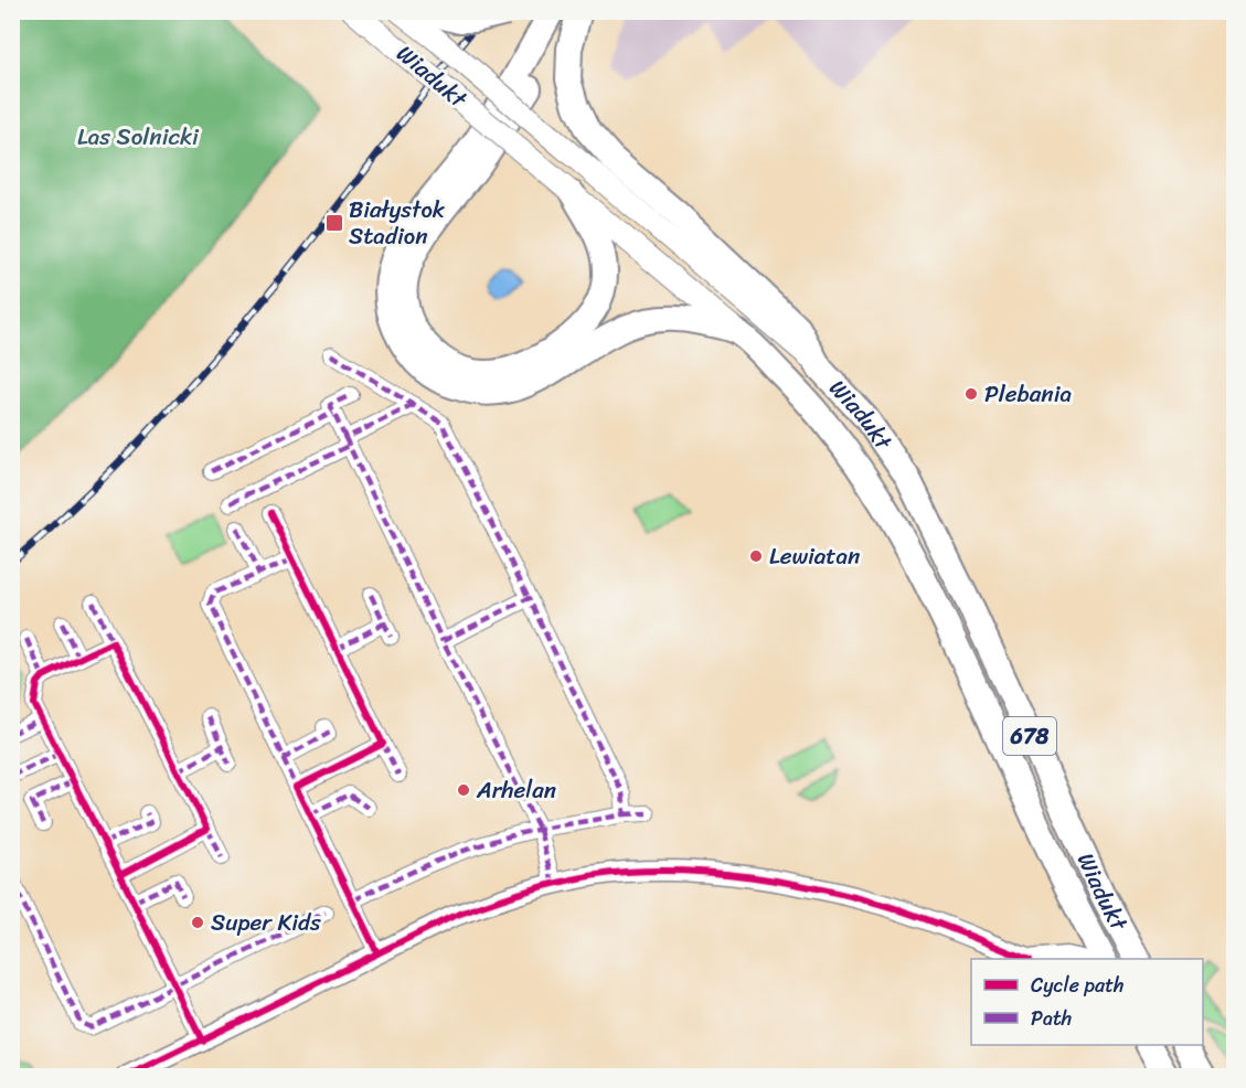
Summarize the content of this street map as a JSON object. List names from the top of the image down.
{
  "streets": {
    "main road": ["Wiadukt", "678"]
  },
  "parks": ["Las Solnicki"],
  "places": {
    "transit": ["Białystok Stadion"],
    "other": [
      "Plebania",
      "Lewiatan",
      "Arhelan",
      "Super Kids"
    ]
  },
  "legend": ["Cycle path", "Path"]
}
